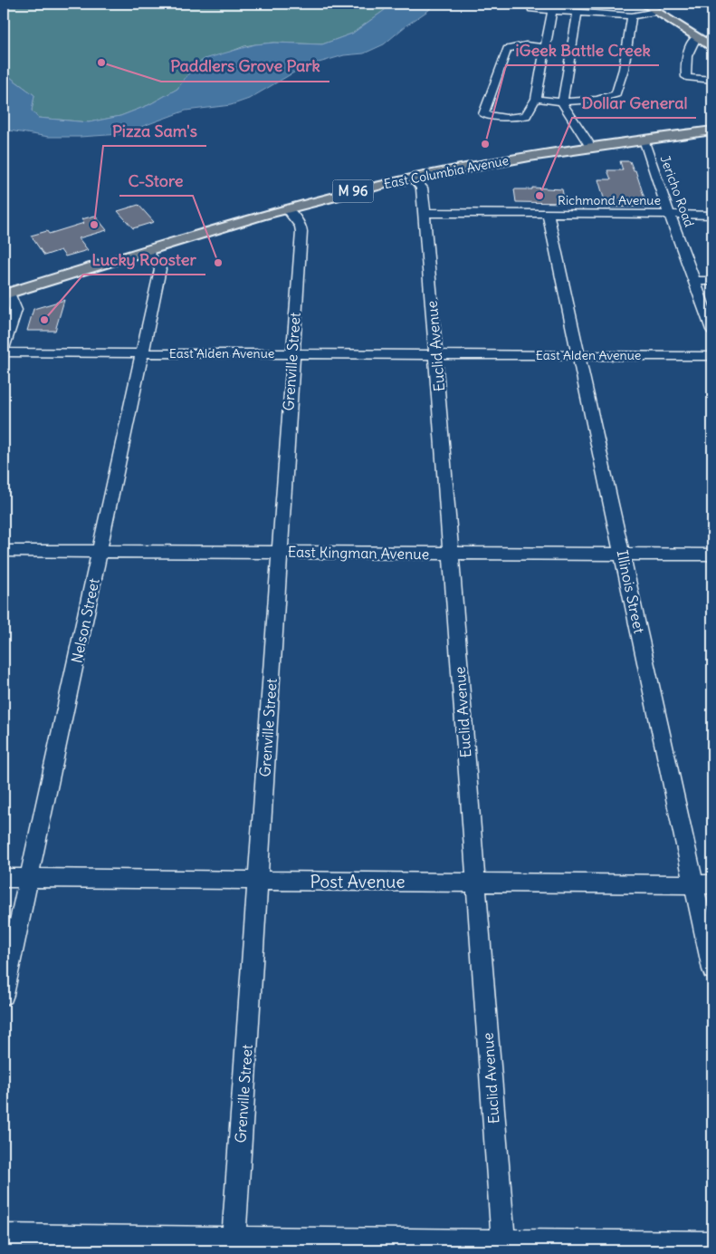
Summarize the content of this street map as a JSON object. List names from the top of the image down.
{
  "streets": {
    "main road": ["East Columbia Avenue", "M 96"],
    "street": [
      "Jericho Road",
      "Richmond Avenue",
      "Euclid Avenue",
      "East Alden Avenue",
      "Grenville Street",
      "East Kingman Avenue",
      "Illinois Street",
      "Nelson Street",
      "Post Avenue"
    ]
  },
  "crossings": [
    ["East Columbia Avenue", "Jericho Road"],
    ["East Columbia Avenue", "Euclid Avenue"],
    ["East Columbia Avenue", "Grenville Street"],
    ["East Columbia Avenue", "Nelson Street"],
    ["Jericho Road", "Richmond Avenue"],
    ["Richmond Avenue", "Euclid Avenue"],
    ["Richmond Avenue", "Illinois Street"],
    ["Euclid Avenue", "East Alden Avenue"],
    ["Euclid Avenue", "East Kingman Avenue"],
    ["Euclid Avenue", "Post Avenue"],
    ["East Alden Avenue", "Grenville Street"],
    ["East Alden Avenue", "Illinois Street"],
    ["East Alden Avenue", "Nelson Street"],
    ["Grenville Street", "East Kingman Avenue"],
    ["Grenville Street", "Post Avenue"],
    ["East Kingman Avenue", "Illinois Street"],
    ["East Kingman Avenue", "Nelson Street"],
    ["Illinois Street", "Post Avenue"],
    ["Nelson Street", "Post Avenue"]
  ],
  "places": [
    "Paddlers Grove Park",
    "iGeek Battle Creek",
    "Dollar General",
    "Pizza Sam's",
    "C-Store",
    "Lucky Rooster"
  ]
}
